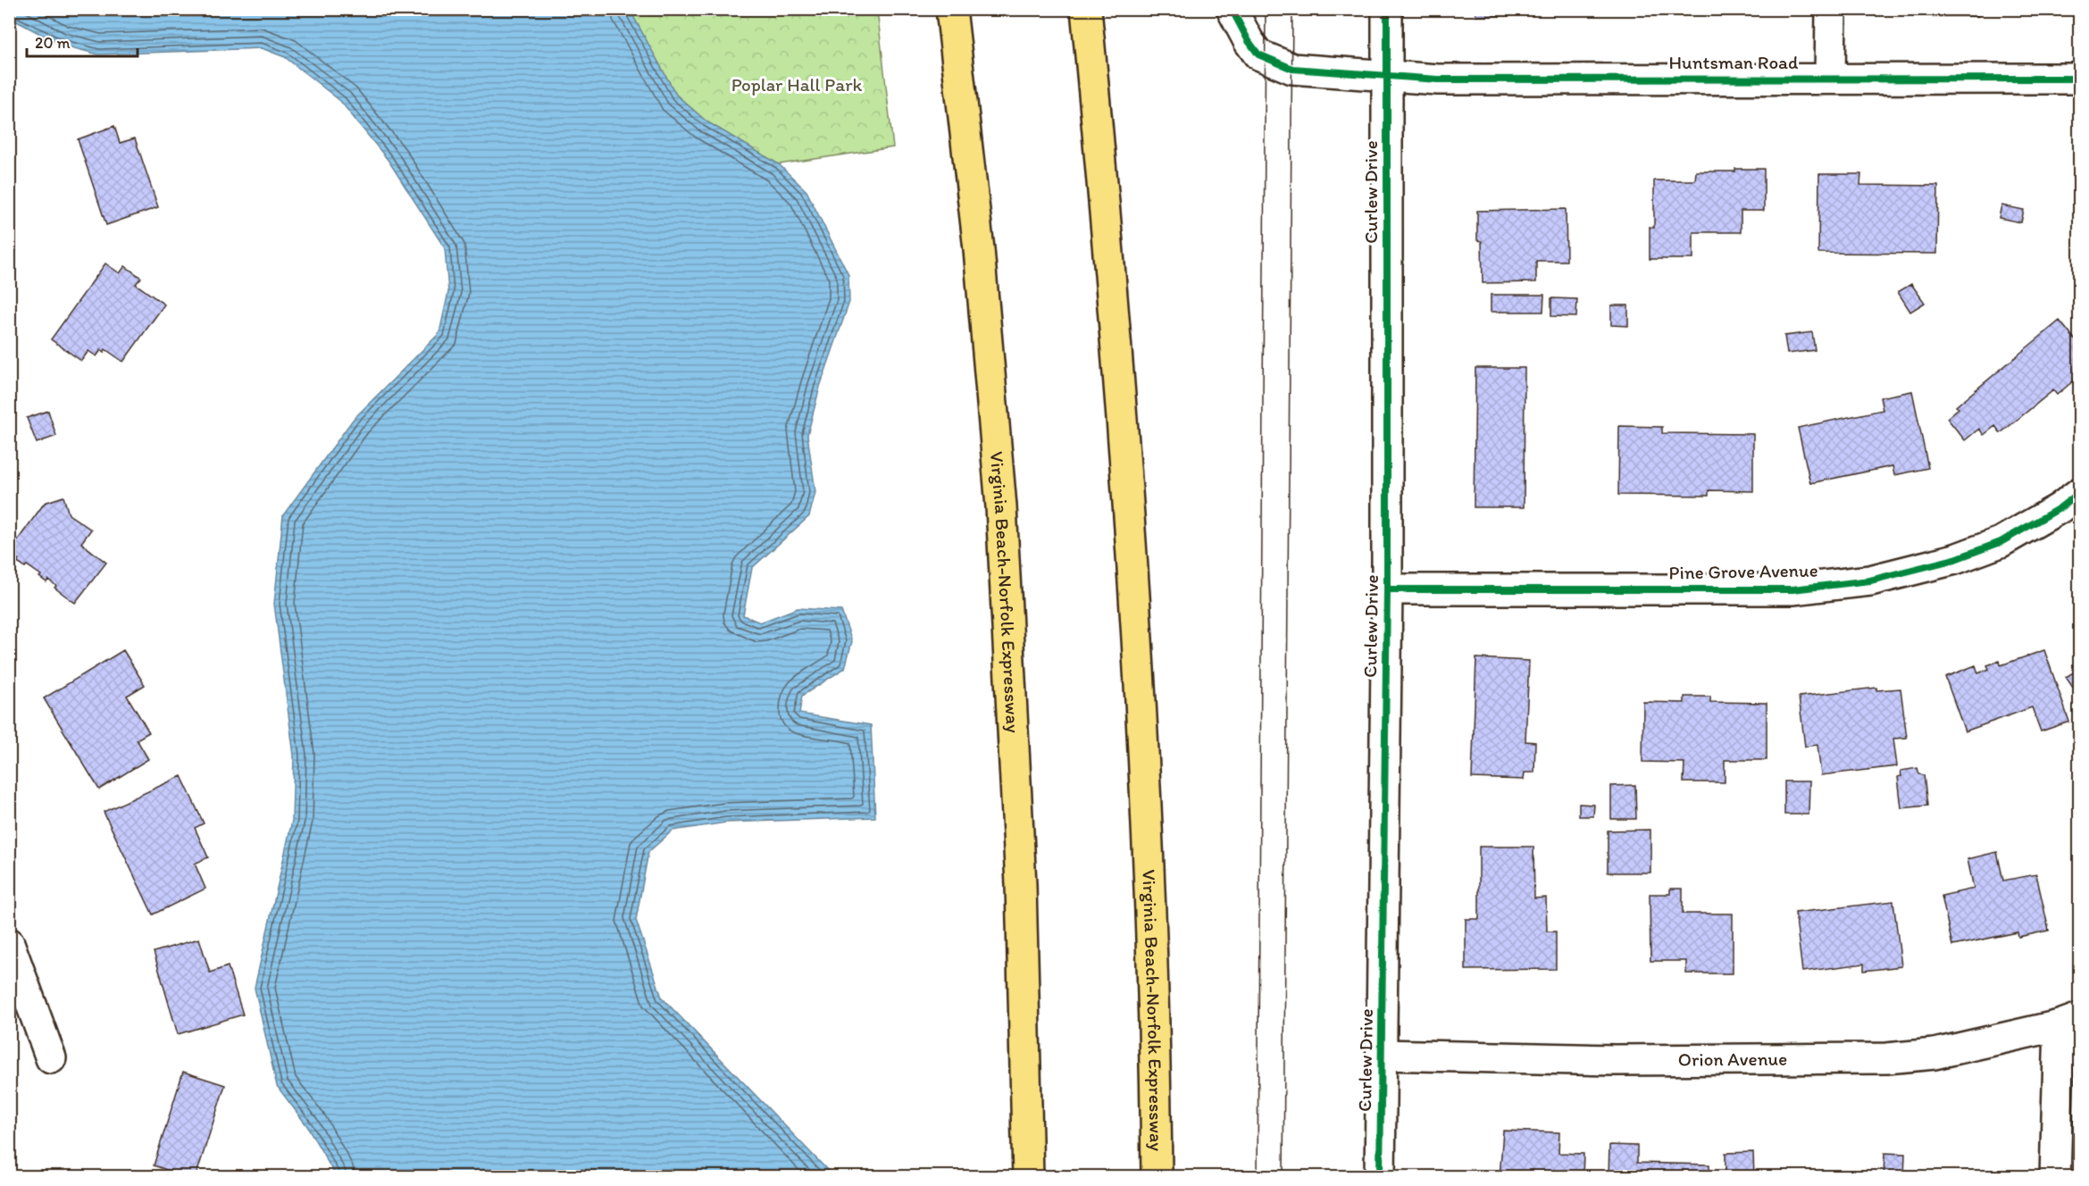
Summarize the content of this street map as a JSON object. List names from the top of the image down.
{
  "streets": {
    "highway": ["Virginia Beach-Norfolk Expressway"],
    "street": [
      "Huntsman Road",
      "Curlew Drive",
      "Pine Grove Avenue",
      "Orion Avenue"
    ]
  },
  "crossings": [
    ["Huntsman Road", "Curlew Drive"],
    ["Curlew Drive", "Pine Grove Avenue"],
    ["Curlew Drive", "Orion Avenue"]
  ],
  "parks": ["Poplar Hall Park"],
  "scale_bar": "20 m"
}
